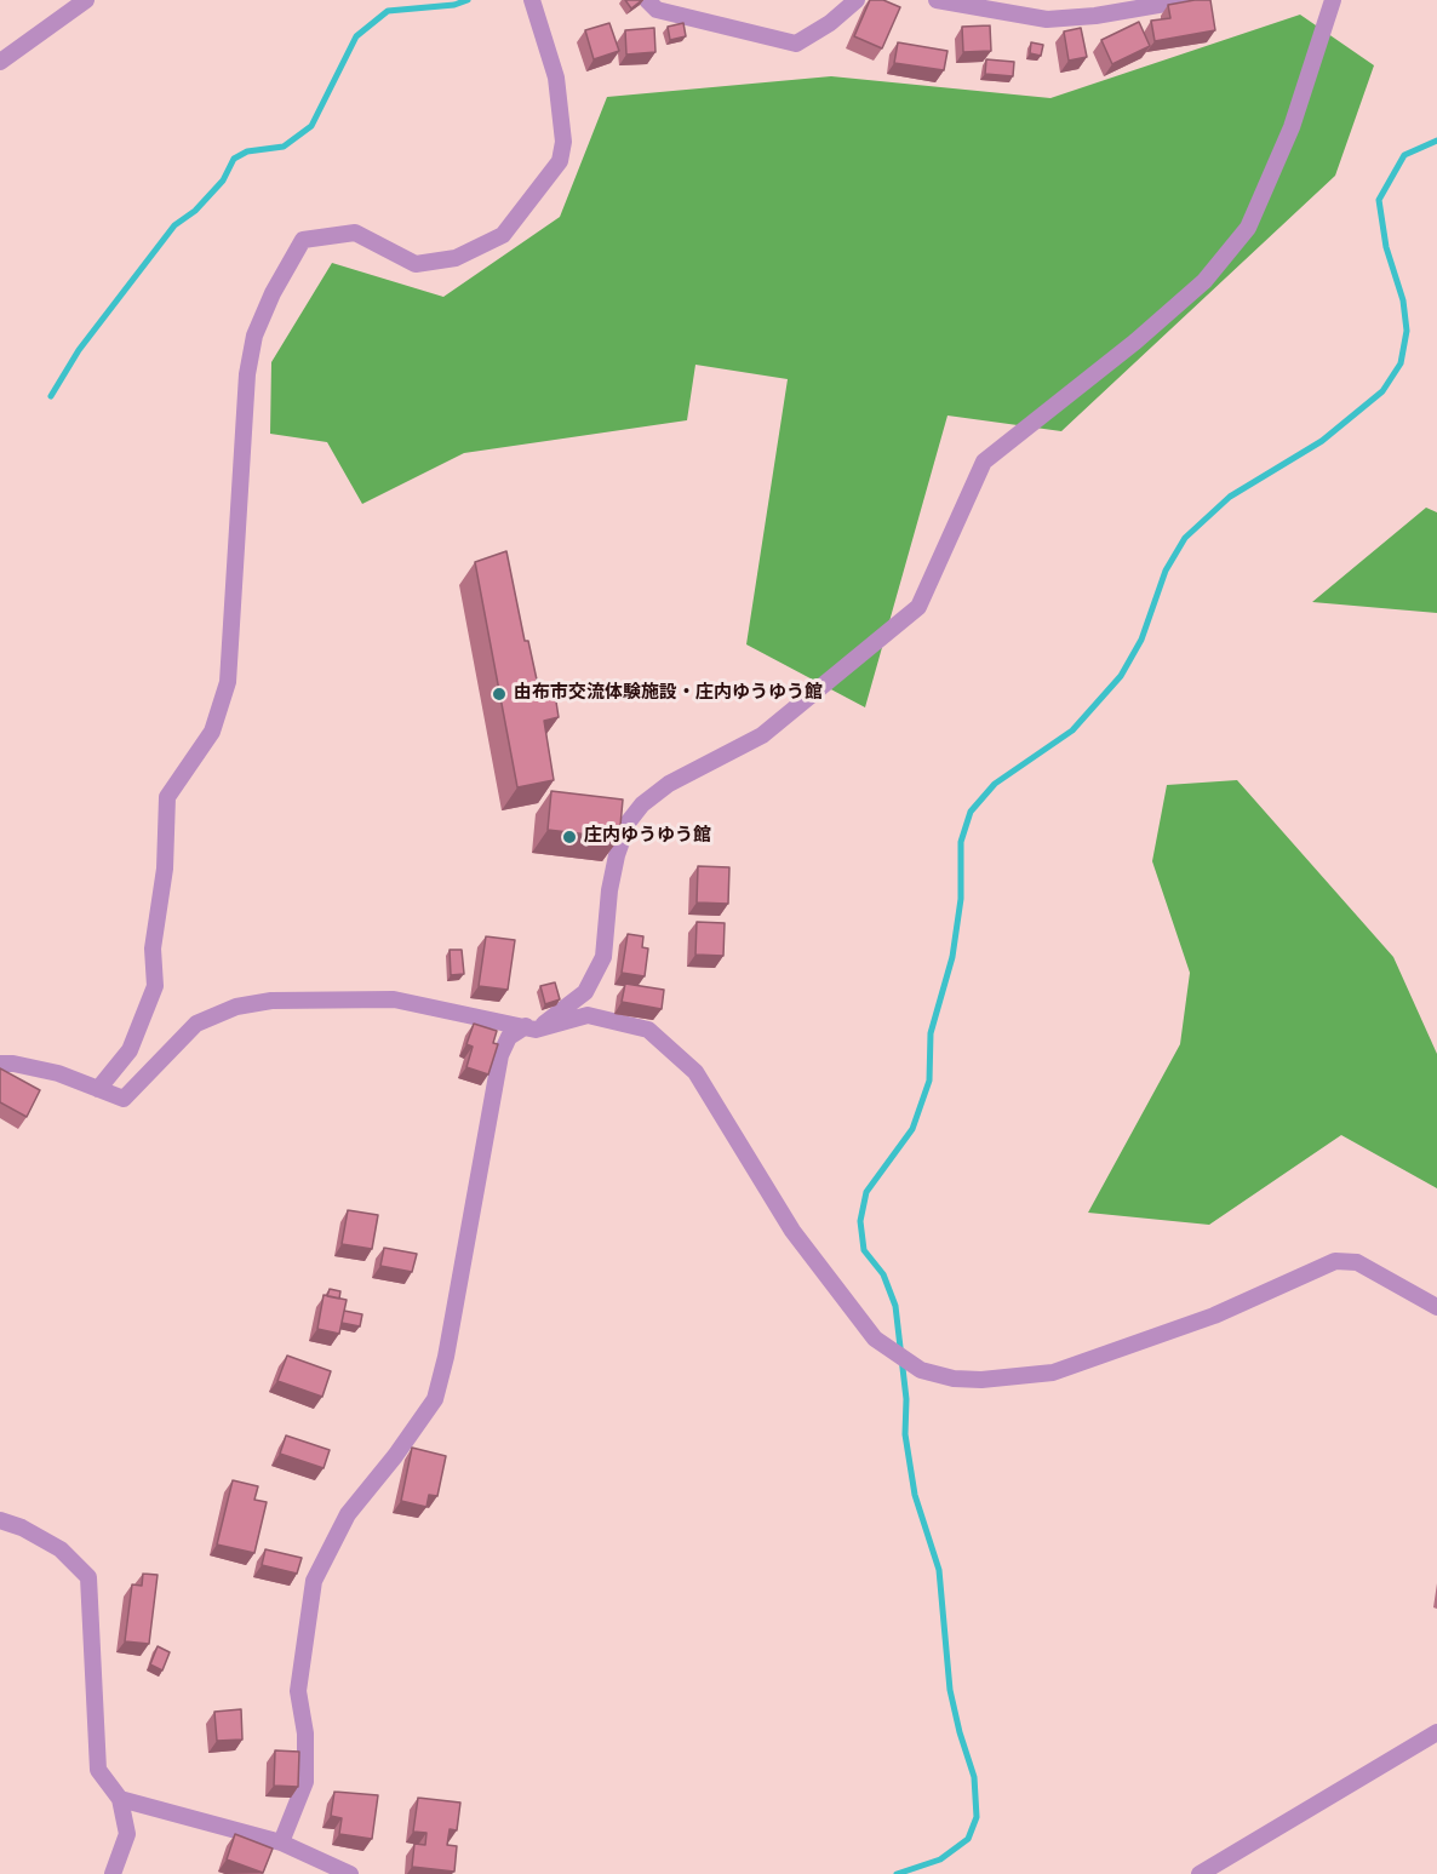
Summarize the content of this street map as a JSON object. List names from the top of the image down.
{
  "places": ["由布市交流体験施設・庄内ゆうゆう館", "庄内ゆうゆう館"]
}
